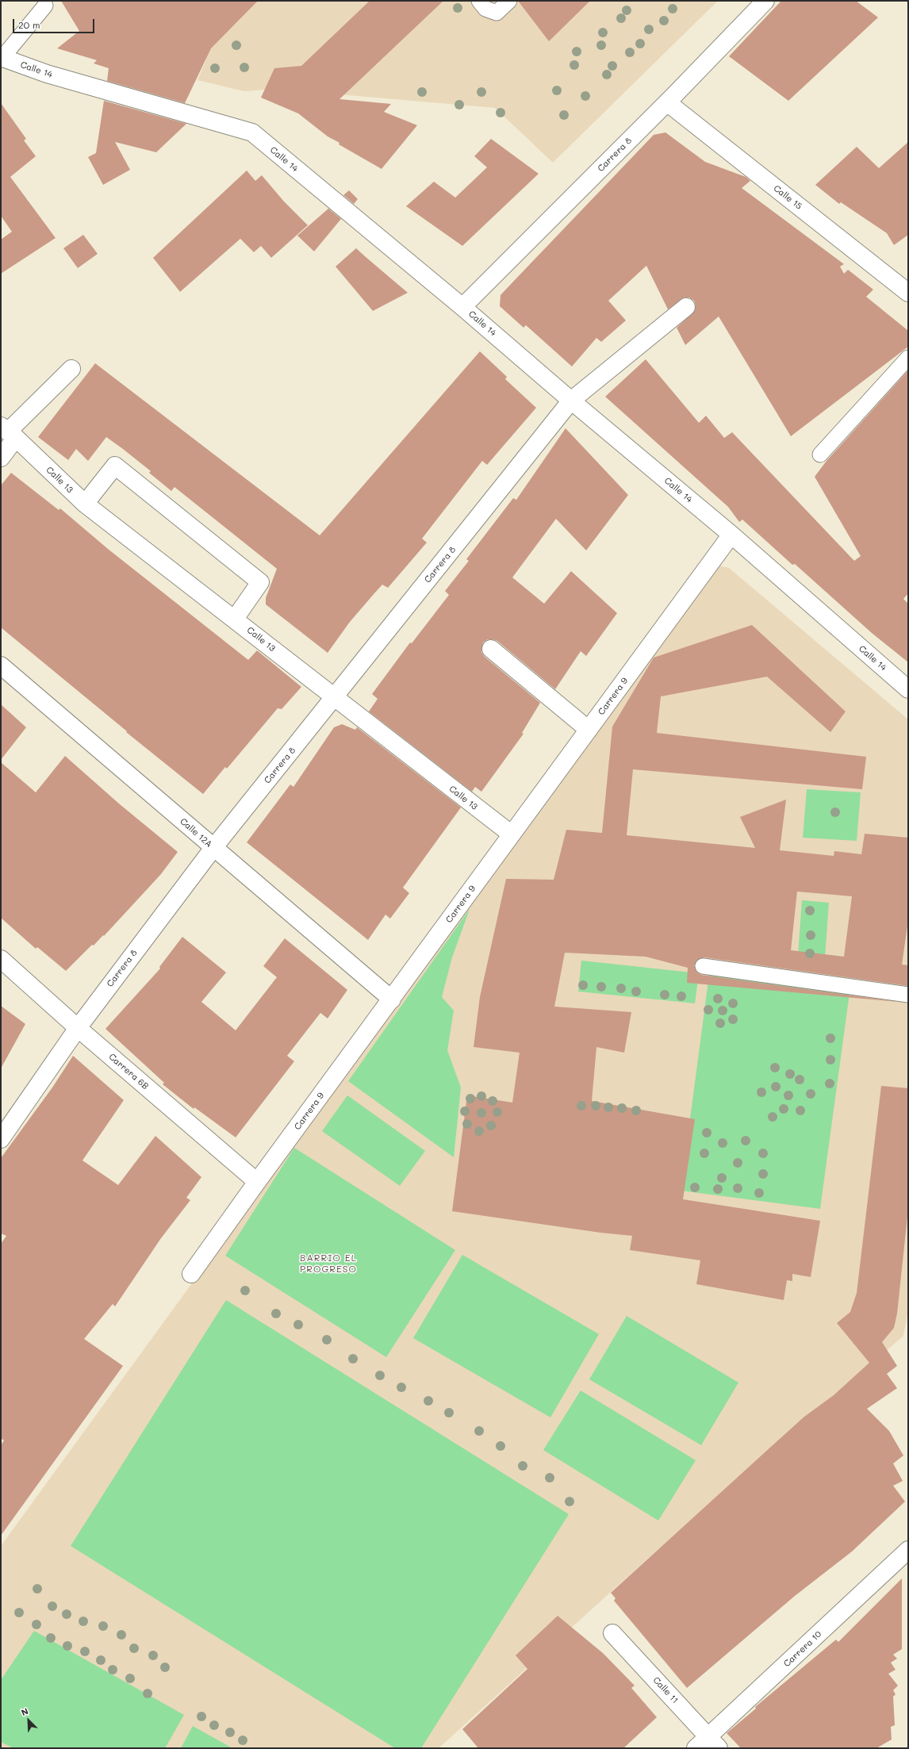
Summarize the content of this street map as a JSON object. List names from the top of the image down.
{
  "streets": {
    "street": [
      "Calle 14",
      "Carrera 8",
      "Calle 15",
      "Calle 13",
      "Carrera 9",
      "Calle 12A",
      "Carrera 6B",
      "Carrera 10",
      "Calle 11"
    ]
  },
  "crossings": [
    ["Calle 14", "Carrera 8"],
    ["Calle 14", "Carrera 9"],
    ["Carrera 8", "Calle 15"],
    ["Carrera 8", "Calle 13"],
    ["Carrera 8", "Calle 12A"],
    ["Carrera 8", "Carrera 6B"],
    ["Calle 13", "Carrera 9"],
    ["Carrera 9", "Calle 12A"],
    ["Carrera 9", "Carrera 6B"],
    ["Carrera 10", "Calle 11"]
  ],
  "districts": ["BARRIO EL PROGRESO"],
  "scale_bar": "20 m",
  "north": "top left"
}
